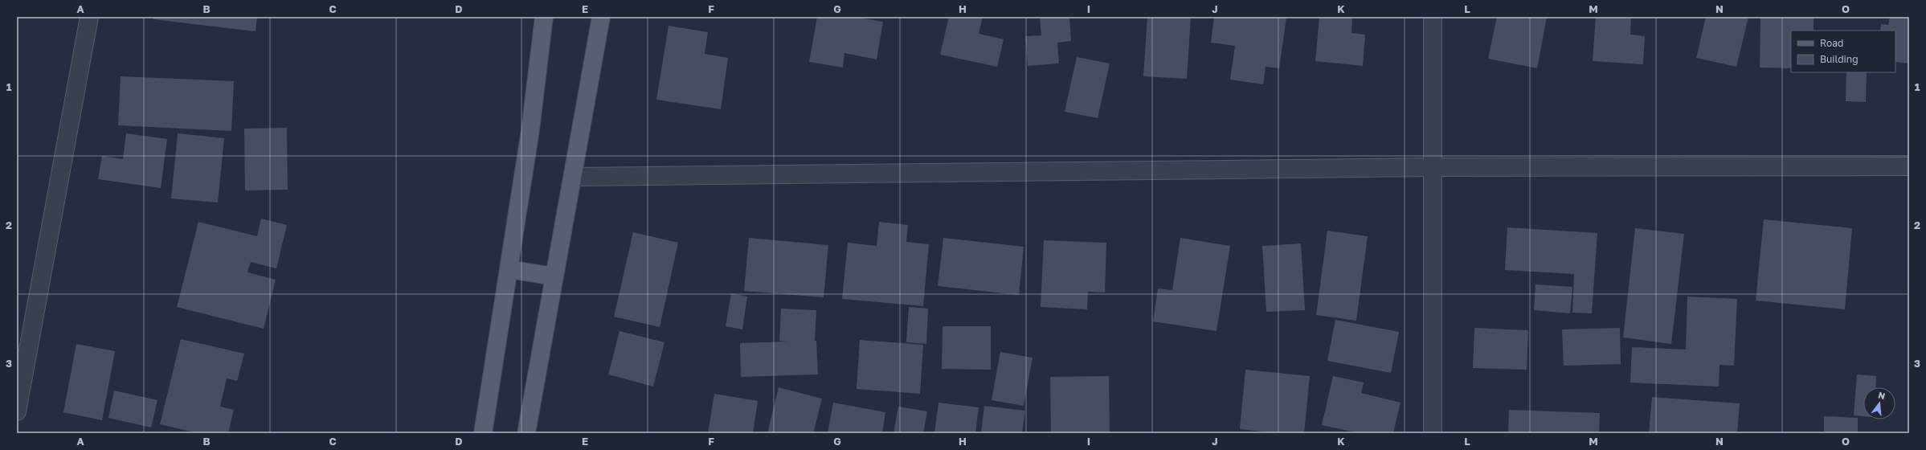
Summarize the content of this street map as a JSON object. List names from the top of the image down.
{
  "legend": ["Road", "Building"],
  "north": "top",
  "grid": {
    "columns": [
      "A",
      "B",
      "C",
      "D",
      "E",
      "F",
      "G",
      "H",
      "I",
      "J",
      "K",
      "L",
      "M",
      "N",
      "O"
    ],
    "rows": ["1", "2", "3"]
  }
}
